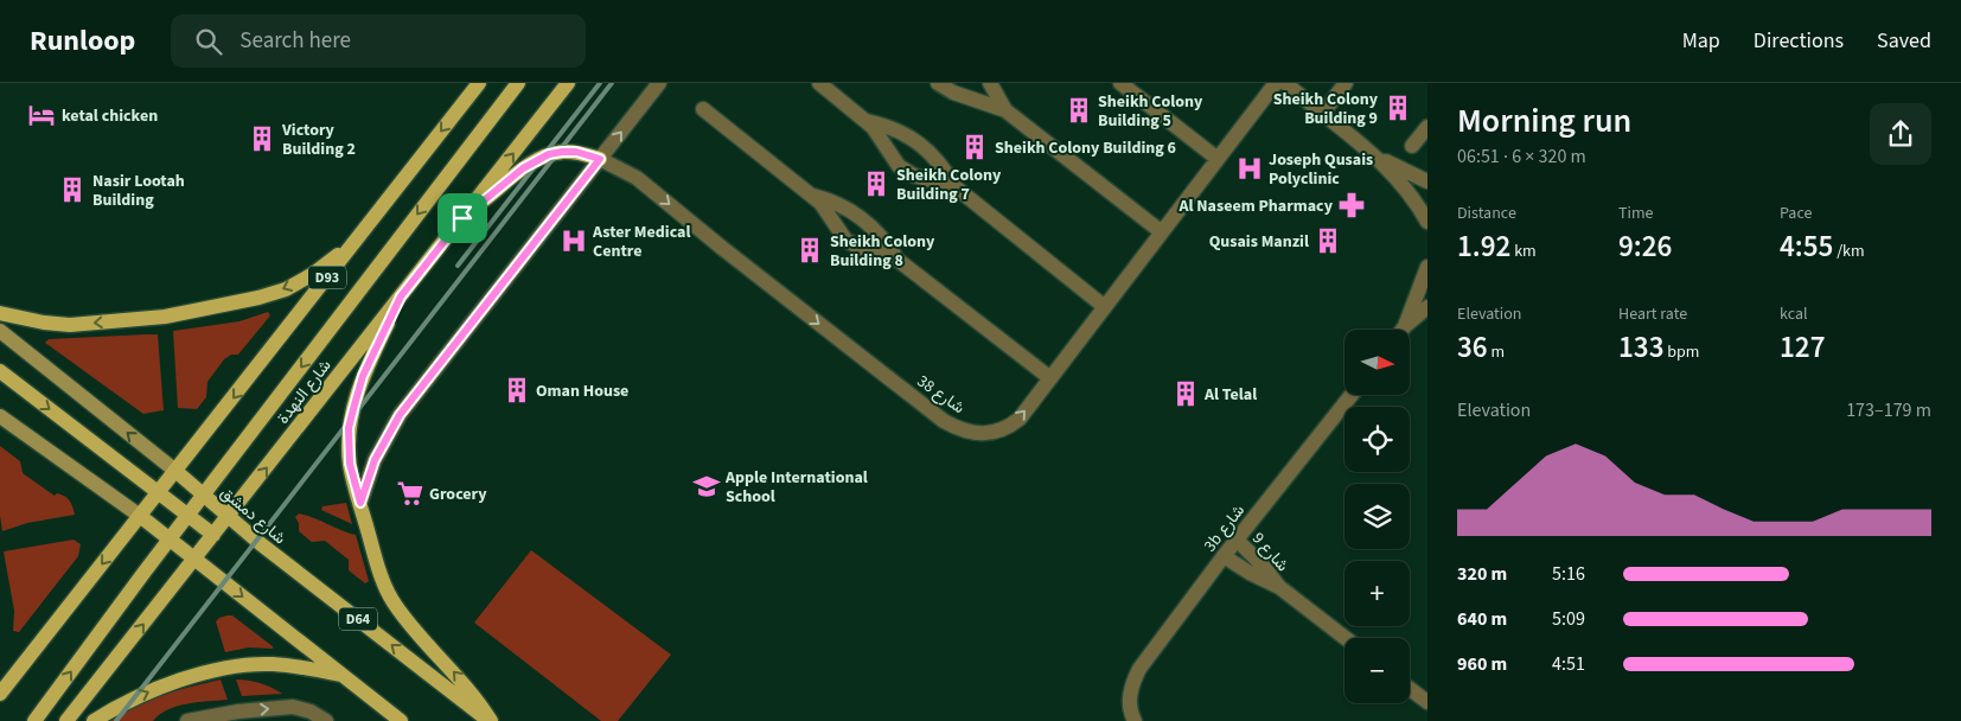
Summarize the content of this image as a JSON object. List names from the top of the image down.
{
  "streets": {
    "main road": [
      "D93",
      "شارع النهدة",
      "شارع دمشق",
      "D64"
    ],
    "street": ["شارع 38", "3b شارع", "شارع 9"]
  },
  "crossings": [
    ["D93", "شارع دمشق"],
    ["شارع النهدة", "شارع دمشق"],
    ["3b شارع", "شارع 9"]
  ],
  "places": {
    "building": [
      "Sheikh Colony Building 9",
      "Sheikh Colony Building 5",
      "Victory Building 2",
      "Sheikh Colony Building 6",
      "Sheikh Colony Building 7",
      "Nasir Lootah Building",
      "Qusais Manzil",
      "Sheikh Colony Building 8",
      "Oman House",
      "Al Telal"
    ],
    "hotel": ["ketal chicken"],
    "hospital": ["Joseph Qusais Polyclinic", "Aster Medical Centre"],
    "pharmacy": ["Al Naseem Pharmacy"],
    "school or university": ["Apple International School"],
    "supermarket": ["Grocery"]
  },
  "north": "right",
  "page": {
    "header": "Runloop",
    "search": "Search here",
    "nav": ["Map", "Directions", "Saved"],
    "heading": ["Morning run", "06:51 · 6 × 320 m"],
    "stats": [
      ["Distance", "1.92 km"],
      ["Time", "9:26"],
      ["Pace", "4:55 /km"],
      ["Elevation", "36 m"],
      ["Heart rate", "133 bpm"],
      ["kcal", "127"]
    ],
    "map_buttons": ["+", "−"],
    "chart": ["Elevation", "173–179 m"],
    "list": [
      {
        "name": "320 m",
        "note": "5:16"
      },
      {
        "name": "640 m",
        "note": "5:09"
      },
      {
        "name": "960 m",
        "note": "4:51"
      }
    ]
  }
}
